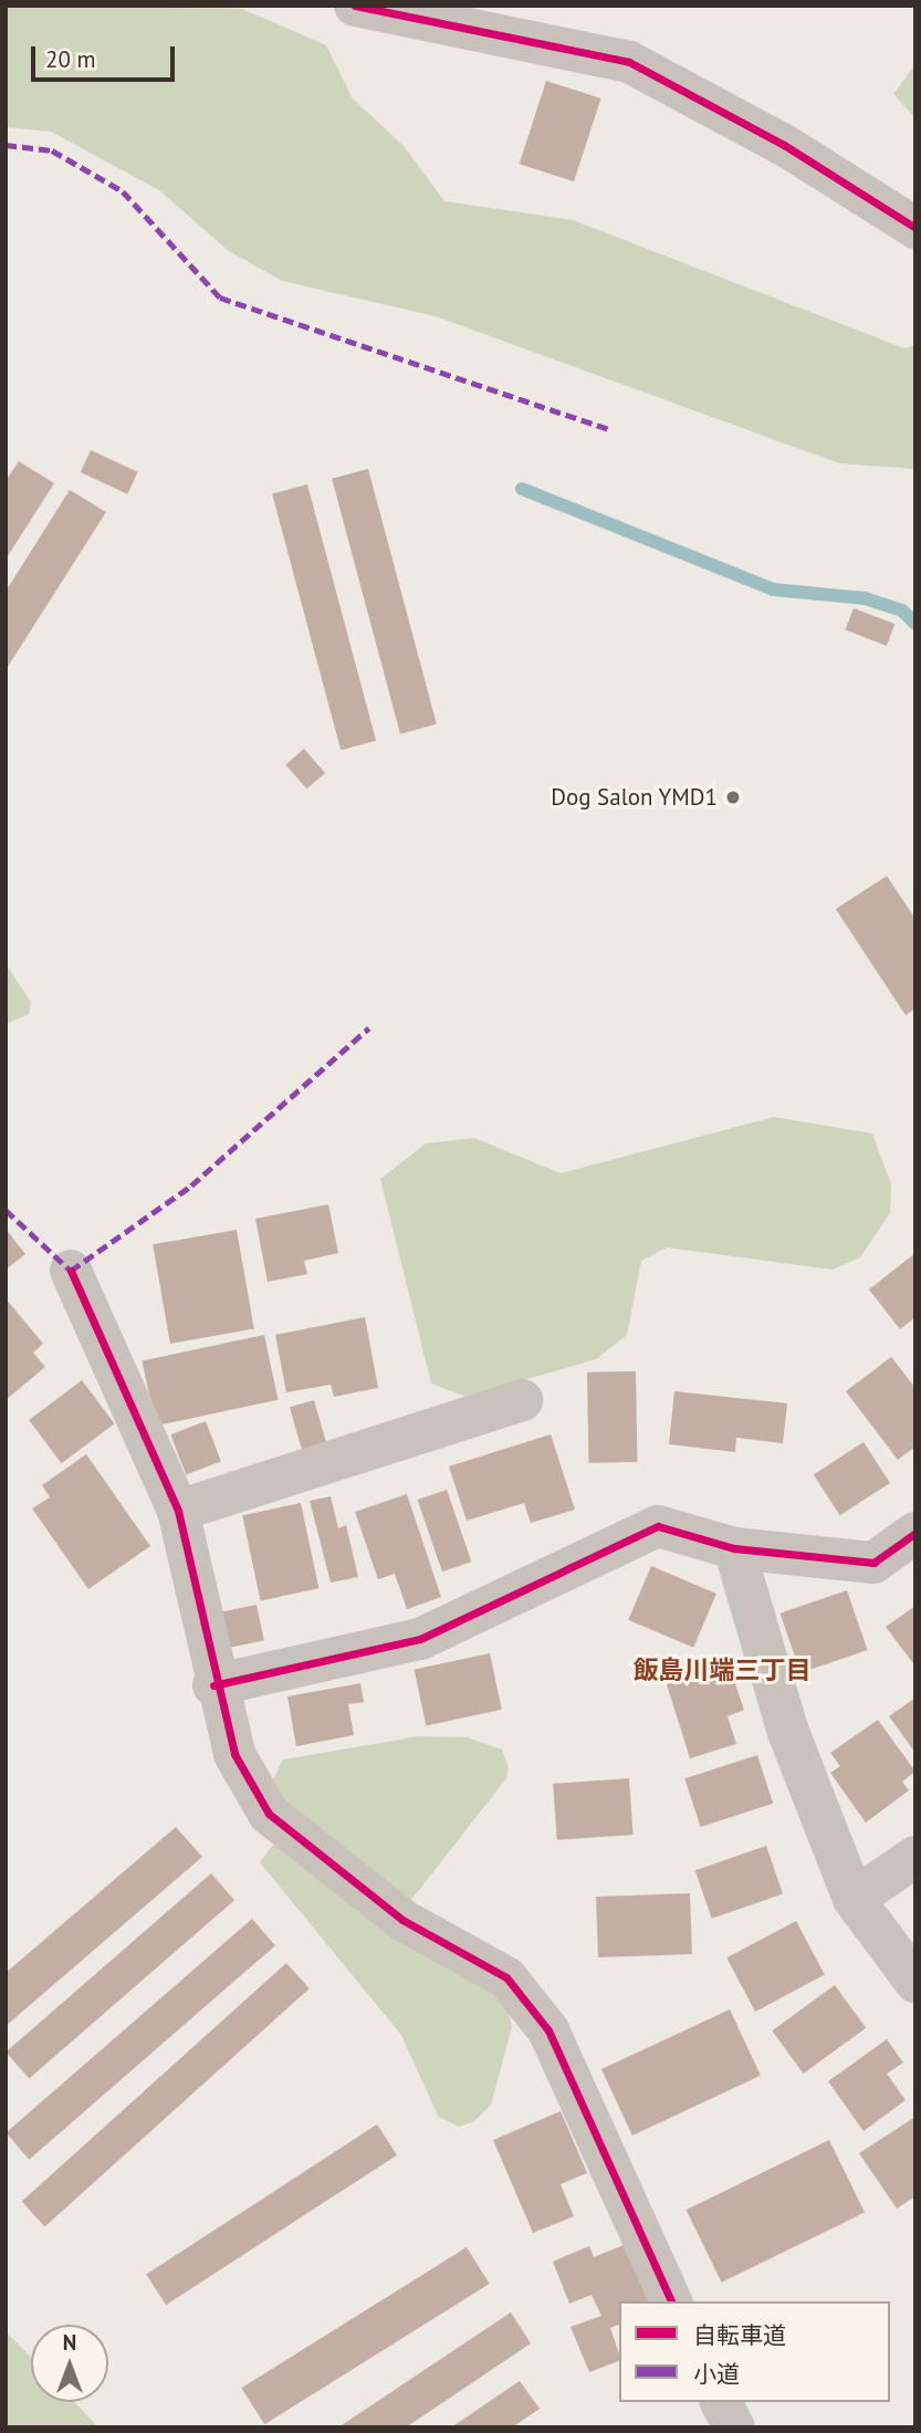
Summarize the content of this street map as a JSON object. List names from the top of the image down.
{
  "districts": ["飯島川端三丁目"],
  "places": ["Dog Salon YMD1"],
  "legend": ["自転車道", "小道"],
  "scale_bar": "20 m",
  "north": "top"
}
